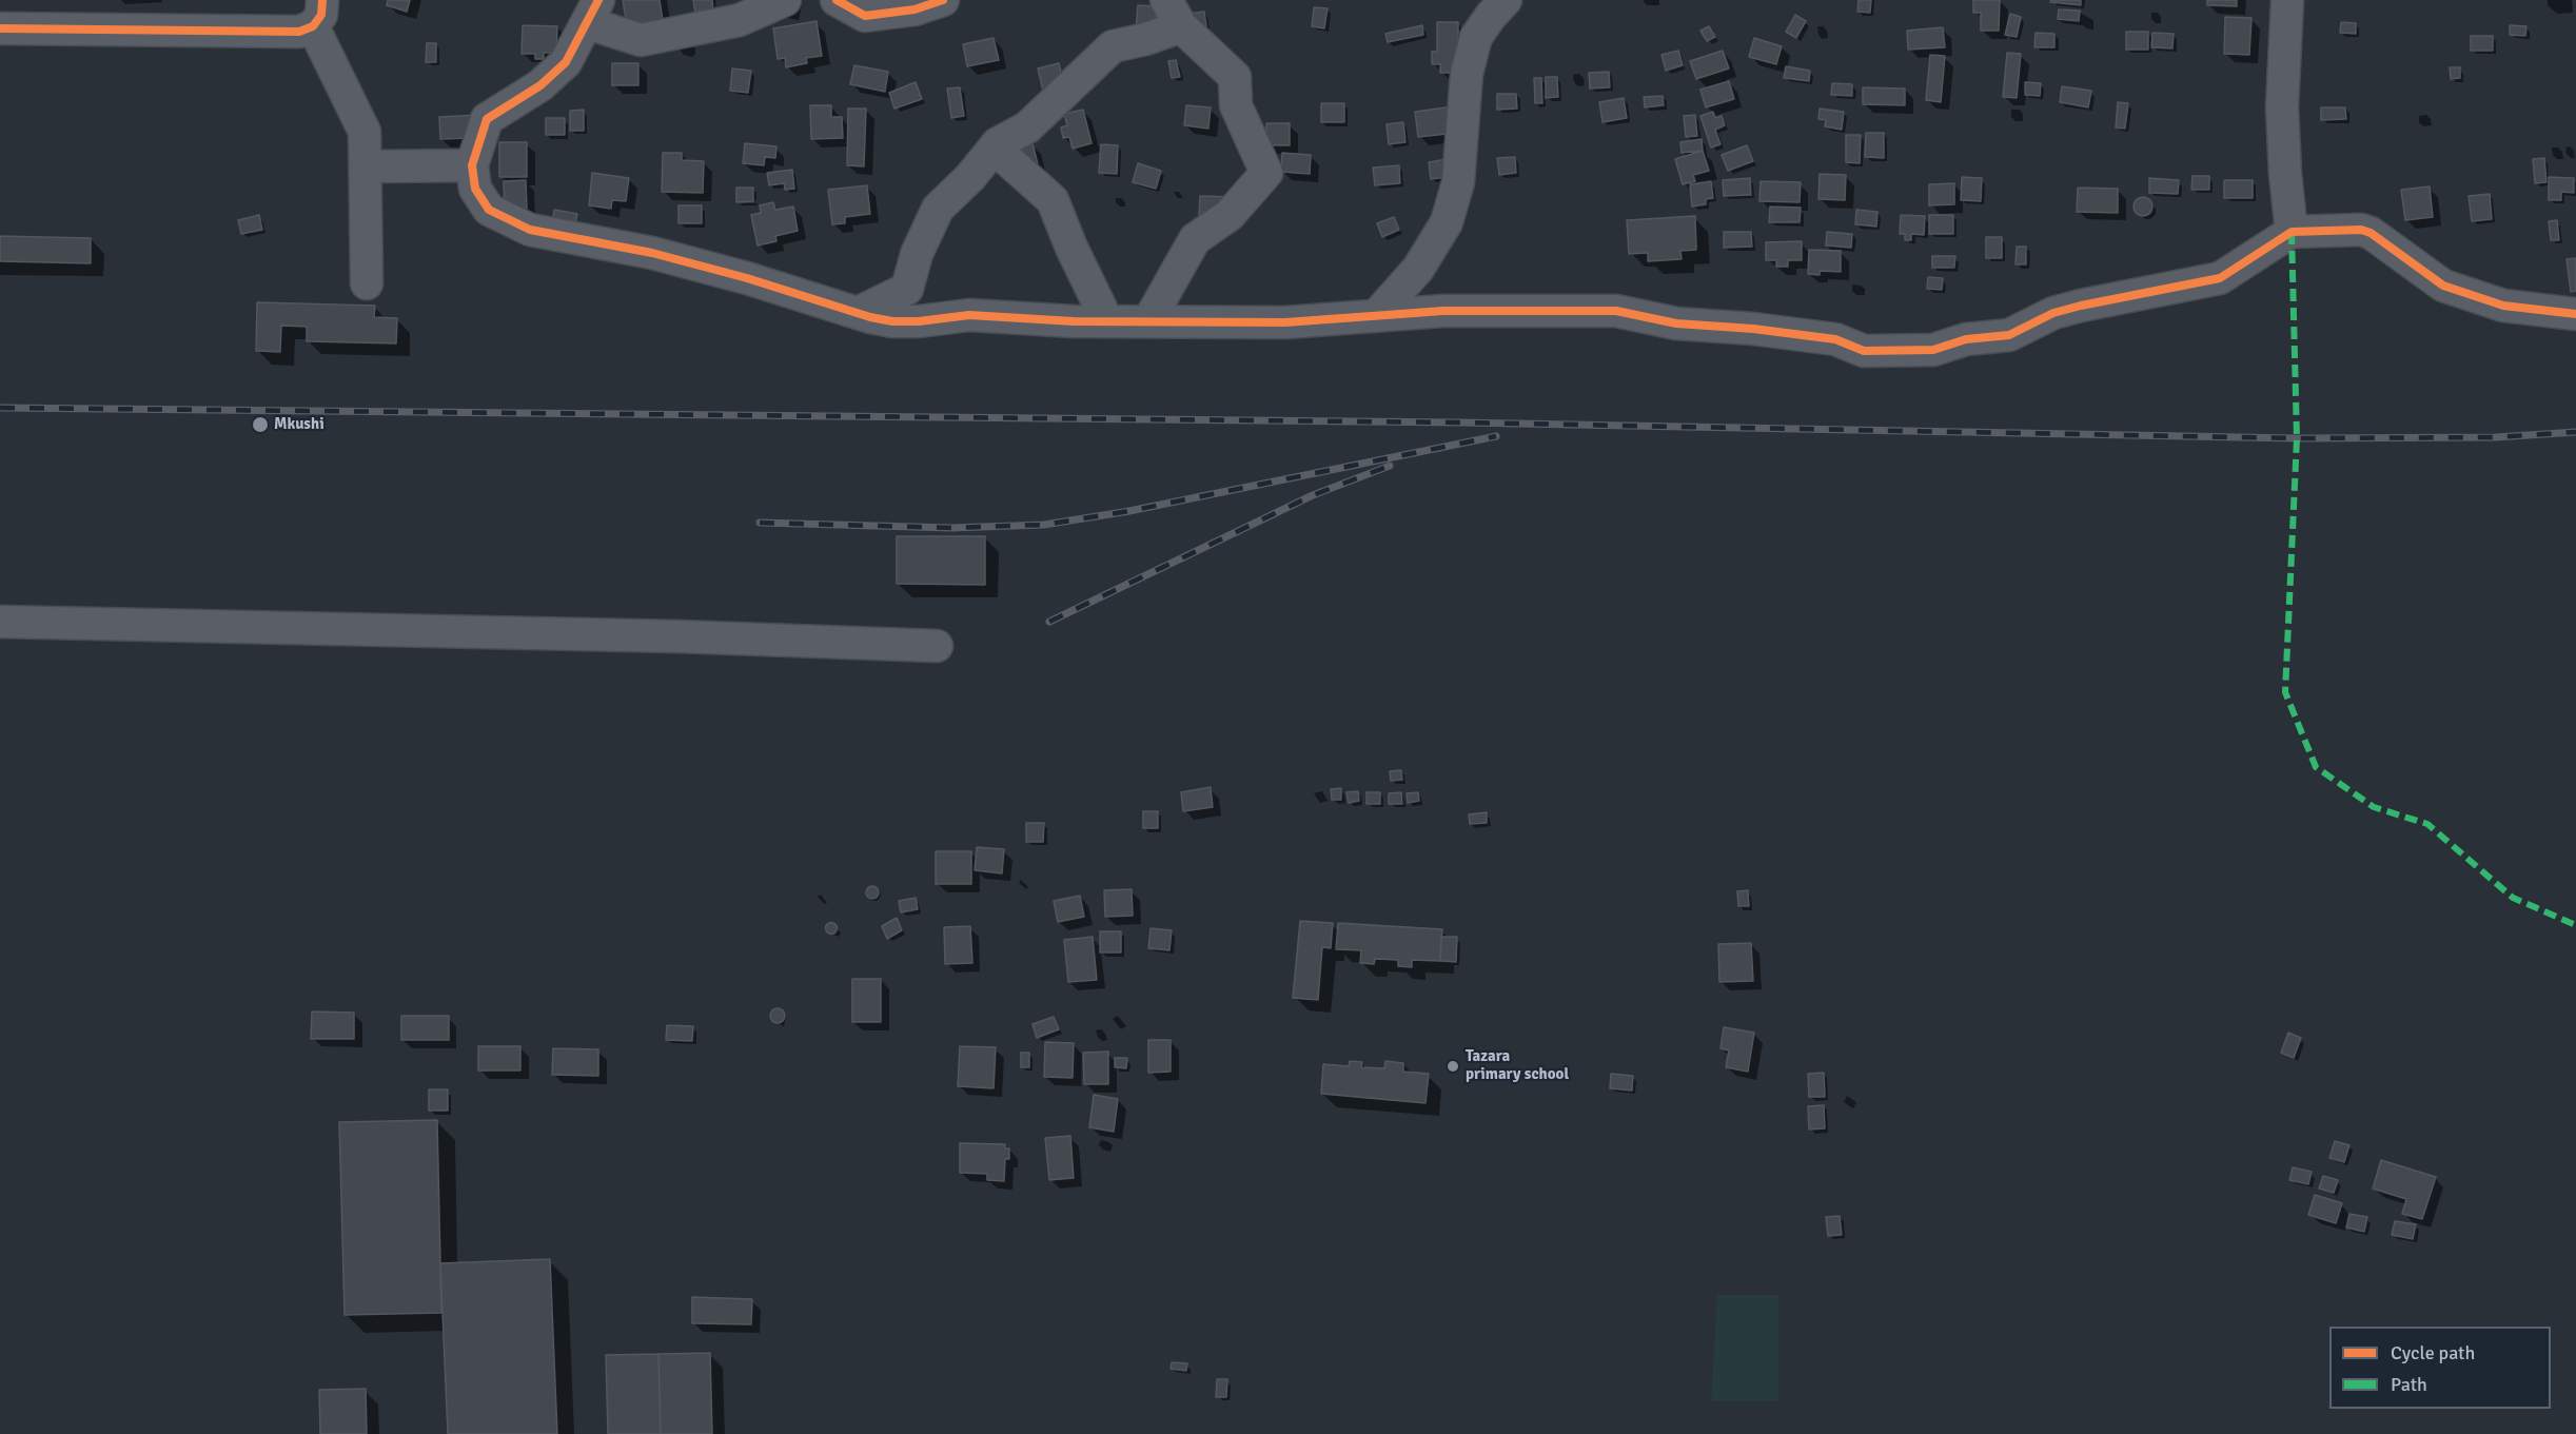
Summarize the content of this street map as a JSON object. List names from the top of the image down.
{
  "places": ["Mkushi", "Tazara primary school"],
  "legend": ["Cycle path", "Path"]
}
